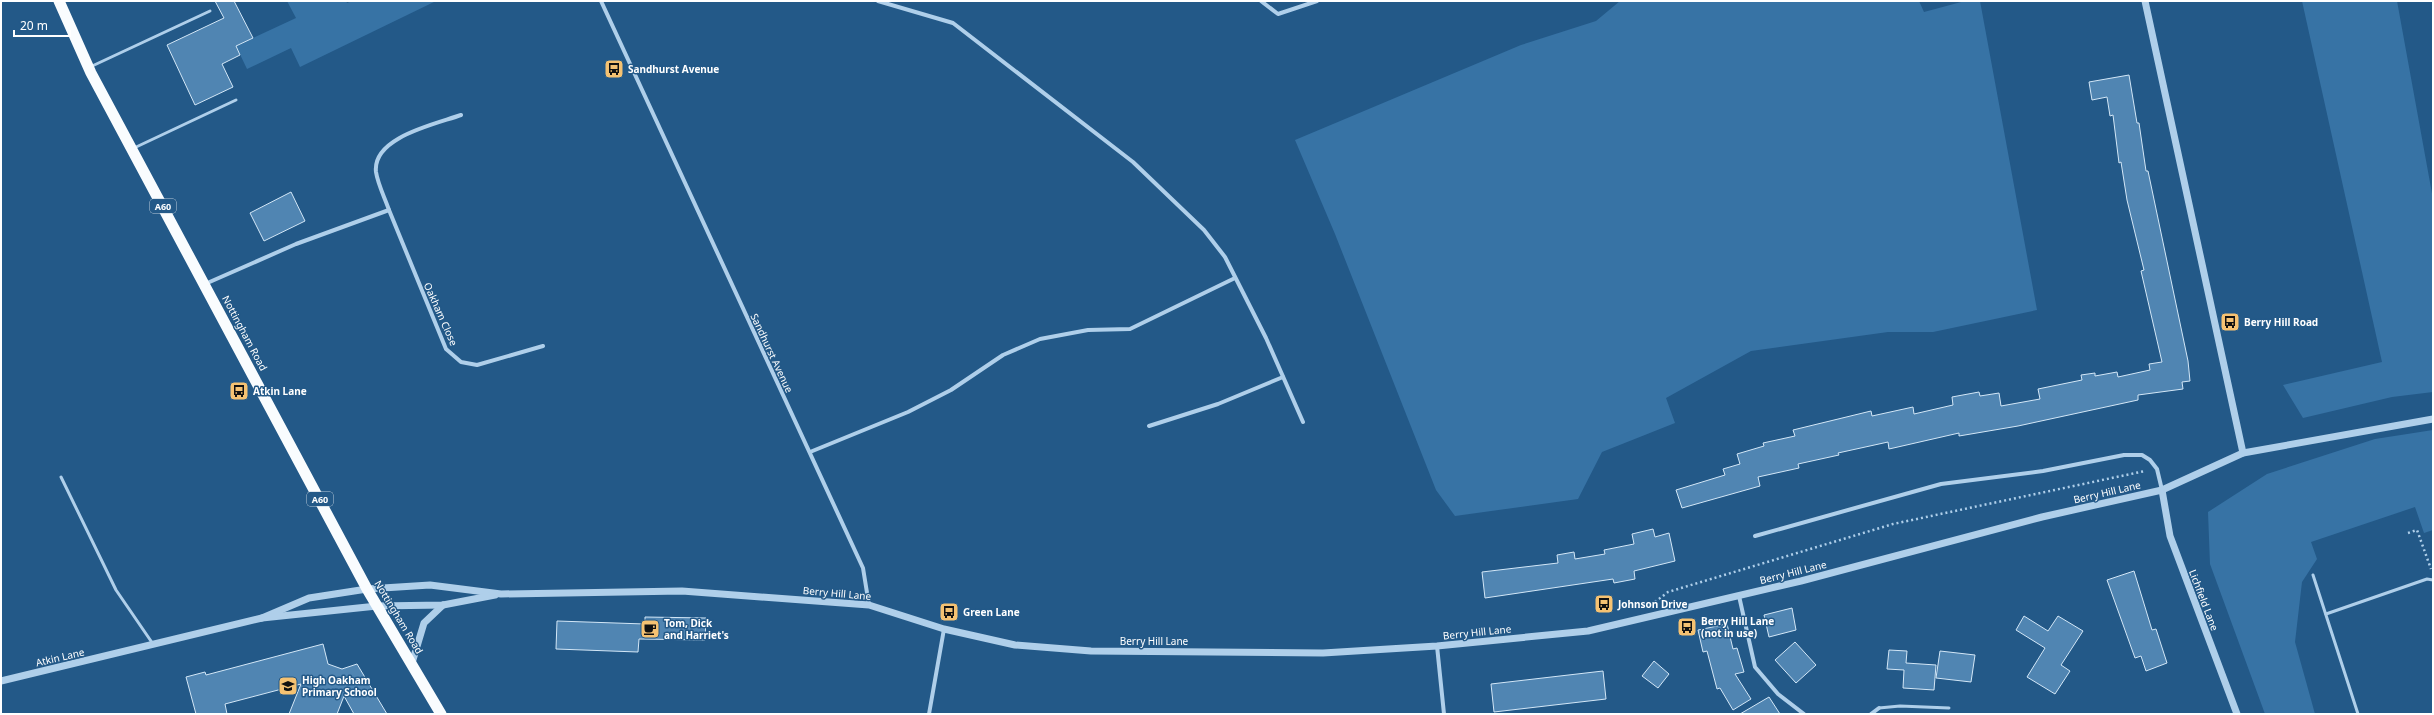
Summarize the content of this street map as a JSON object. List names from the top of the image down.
{
  "streets": {
    "highway": ["A60", "Nottingham Road"],
    "street": [
      "Oakham Close",
      "Sandhurst Avenue",
      "Berry Hill Lane",
      "Lichfield Lane",
      "Atkin Lane"
    ]
  },
  "crossings": [
    ["Nottingham Road", "Berry Hill Lane"],
    ["Nottingham Road", "Atkin Lane"],
    ["Sandhurst Avenue", "Berry Hill Lane"],
    ["Berry Hill Lane", "Lichfield Lane"],
    ["Berry Hill Lane", "Atkin Lane"]
  ],
  "places": {
    "bus stop": [
      "Sandhurst Avenue",
      "Berry Hill Road",
      "Atkin Lane",
      "Johnson Drive",
      "Green Lane",
      "Berry Hill Lane (not in use)"
    ],
    "cafe": ["Tom, Dick and Harriet's"],
    "school or university": ["High Oakham Primary School"]
  },
  "scale_bar": "20 m"
}
